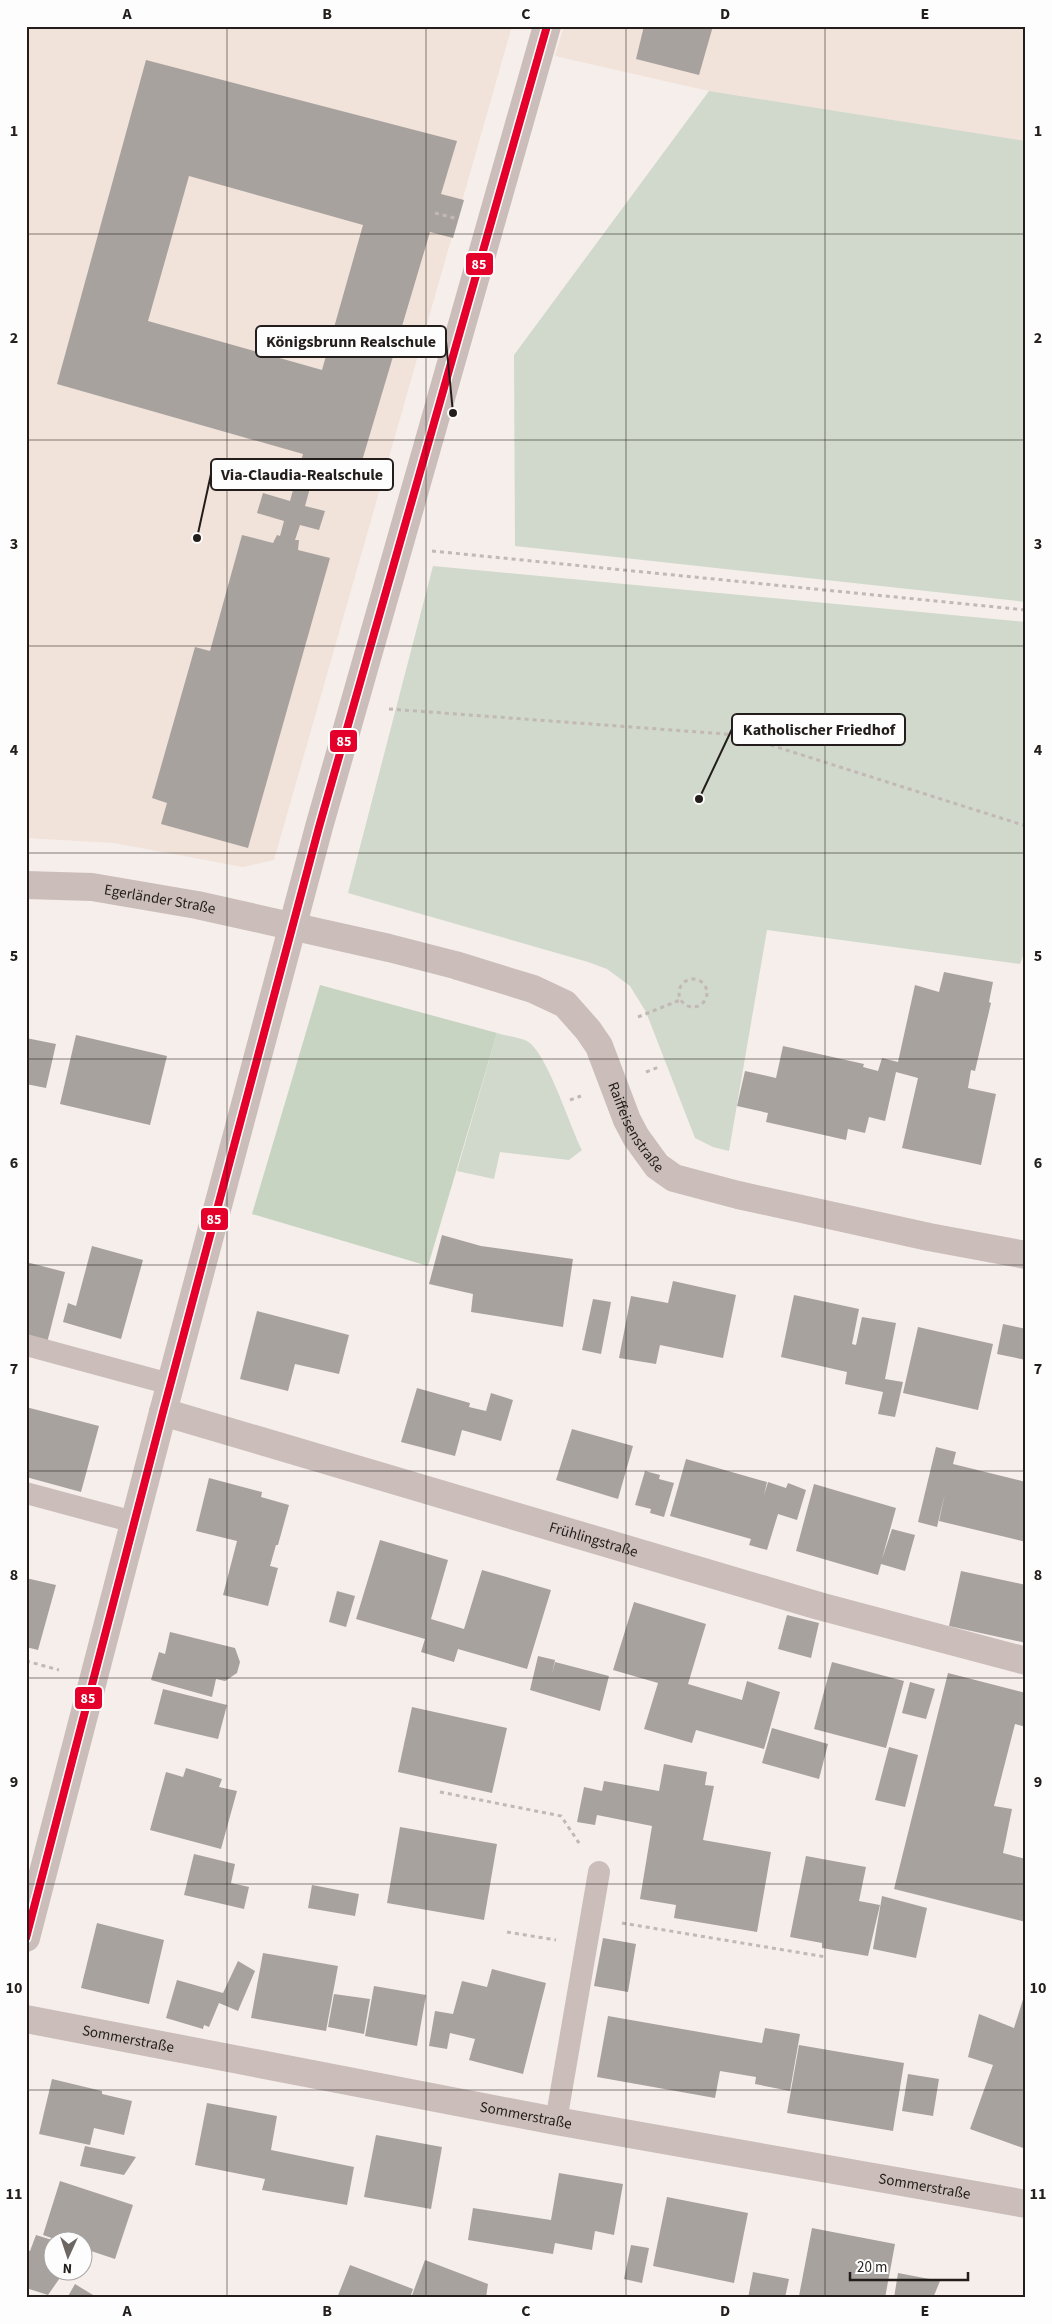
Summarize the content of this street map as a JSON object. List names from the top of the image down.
{
  "streets": {
    "street": [
      "Egerländer Straße",
      "Raiffeisenstraße",
      "Frühlingstraße",
      "Sommerstraße"
    ]
  },
  "crossings": [
    ["Egerländer Straße", "Raiffeisenstraße"]
  ],
  "places": ["Königsbrunn Realschule", "Via-Claudia-Realschule", "Katholischer Friedhof"],
  "lines": ["transit line 85"],
  "scale_bar": "20 m",
  "north": "bottom",
  "grid": {
    "columns": [
      "A",
      "B",
      "C",
      "D",
      "E"
    ],
    "rows": [
      "1",
      "2",
      "3",
      "4",
      "5",
      "6",
      "7",
      "8",
      "9",
      "10",
      "11"
    ]
  }
}
